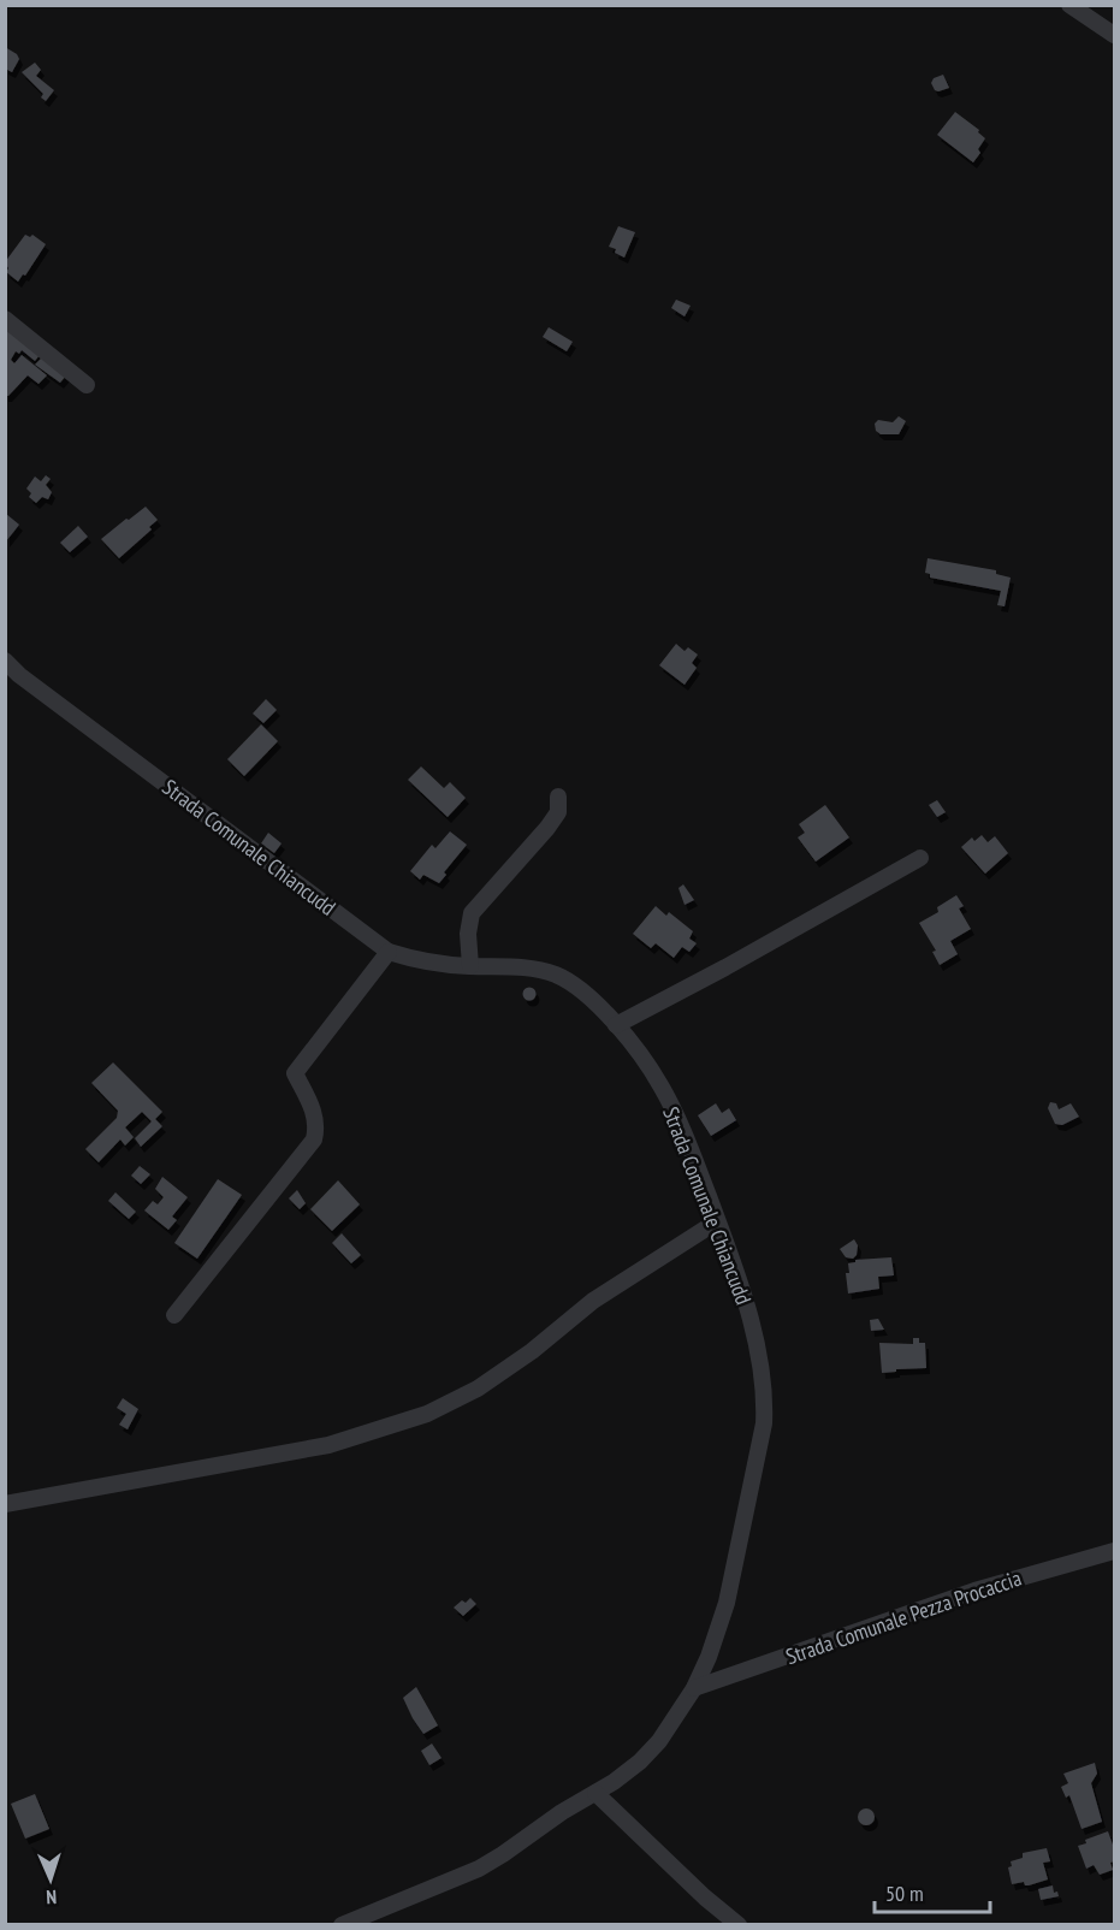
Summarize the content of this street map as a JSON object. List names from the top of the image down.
{
  "streets": {
    "street": ["Strada Comunale Chiancudd", "Strada Comunale Pezza Procaccia"]
  },
  "crossings": [
    ["Strada Comunale Chiancudd", "Strada Comunale Pezza Procaccia"]
  ],
  "scale_bar": "50 m",
  "north": "bottom"
}
